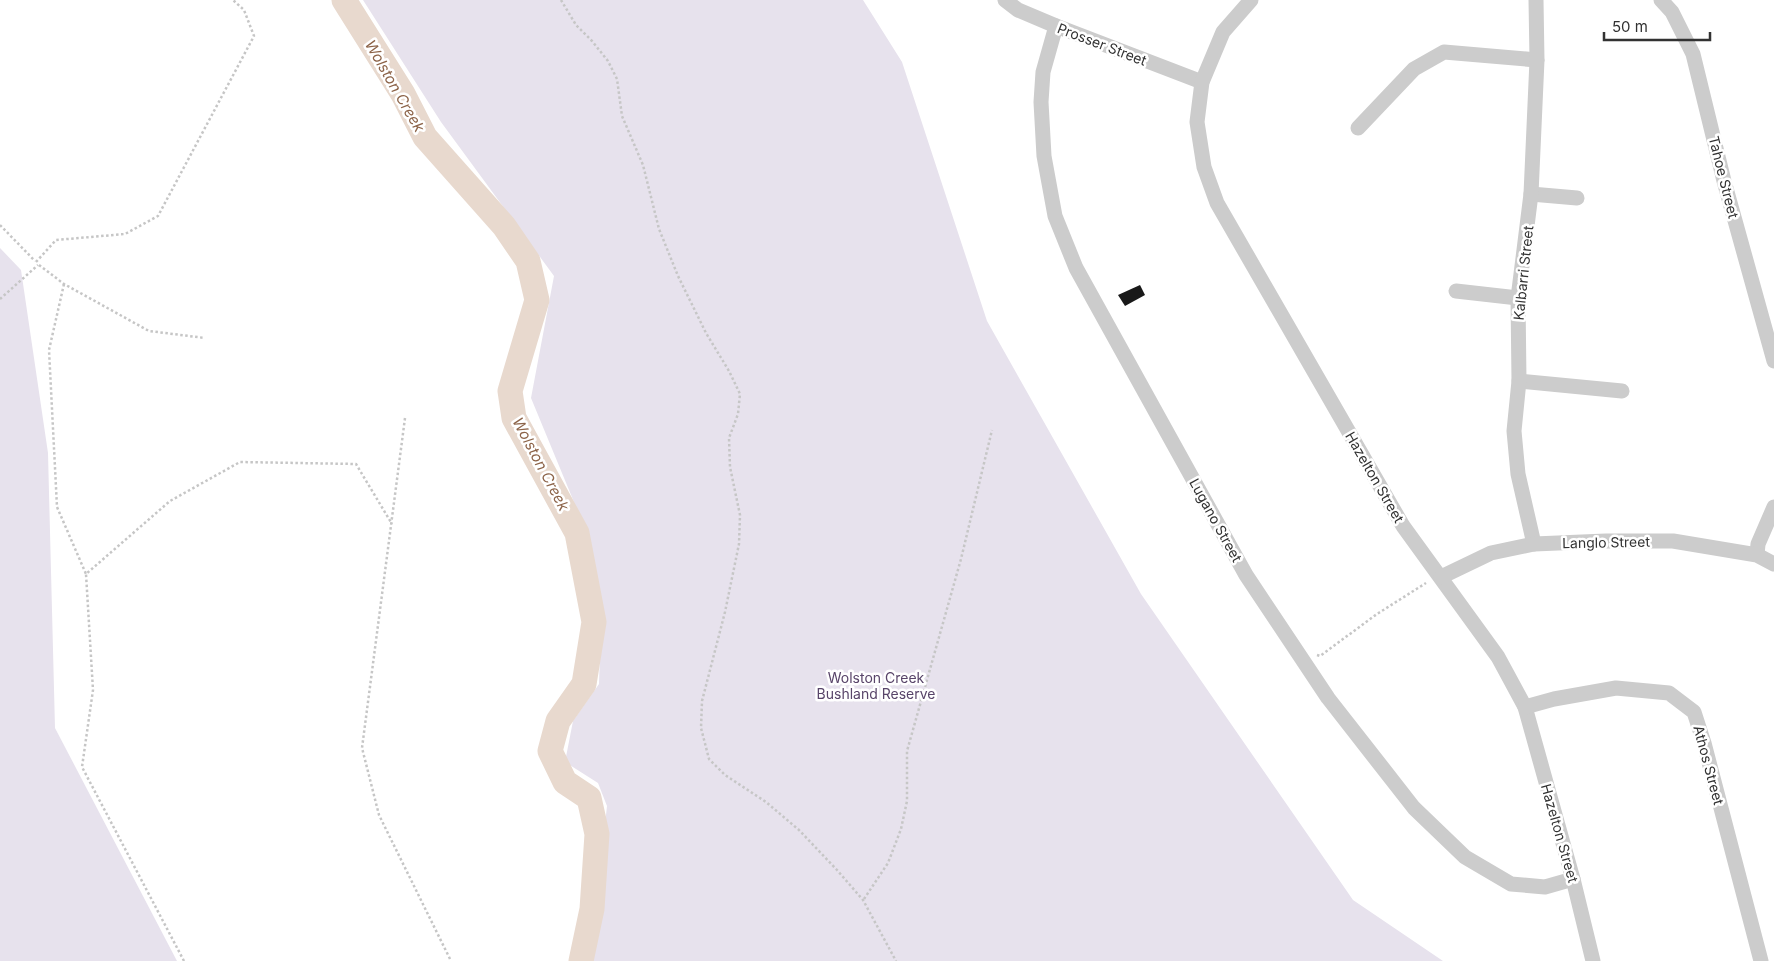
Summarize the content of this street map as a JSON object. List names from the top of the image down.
{
  "streets": {
    "street": [
      "Prosser Street",
      "Tahoe Street",
      "Kalbarri Street",
      "Hazelton Street",
      "Lugano Street",
      "Langlo Street",
      "Athos Street"
    ]
  },
  "crossings": [
    ["Prosser Street", "Hazelton Street"],
    ["Prosser Street", "Lugano Street"],
    ["Kalbarri Street", "Langlo Street"],
    ["Hazelton Street", "Lugano Street"],
    ["Hazelton Street", "Langlo Street"],
    ["Hazelton Street", "Athos Street"]
  ],
  "water": ["Wolston Creek"],
  "parks": ["Wolston Creek Bushland Reserve"],
  "scale_bar": "50 m"
}
